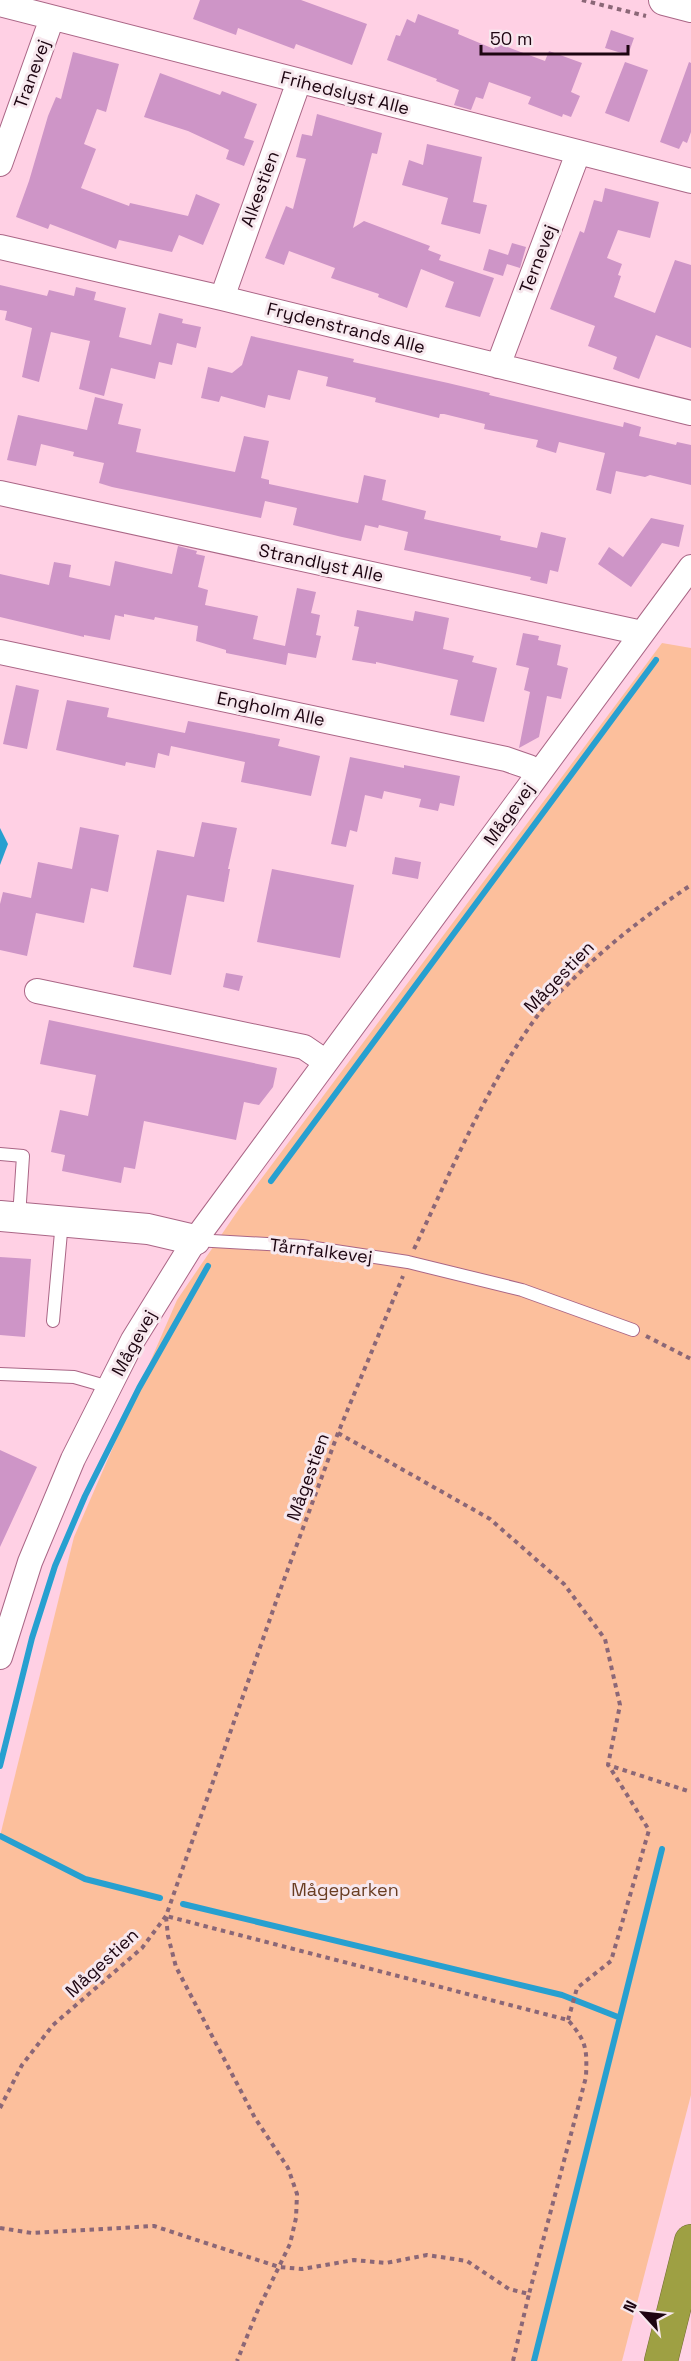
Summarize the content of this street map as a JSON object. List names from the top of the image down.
{
  "streets": {
    "street": [
      "Tranevej",
      "Frihedslyst Alle",
      "Alkestien",
      "Ternevej",
      "Frydenstrands Alle",
      "Strandlyst Alle",
      "Engholm Alle",
      "Mågevej",
      "Tårnfalkevej"
    ],
    "path": ["Mågestien"]
  },
  "crossings": [
    ["Tranevej", "Frihedslyst Alle"],
    ["Frihedslyst Alle", "Alkestien"],
    ["Frihedslyst Alle", "Ternevej"],
    ["Alkestien", "Frydenstrands Alle"],
    ["Ternevej", "Frydenstrands Alle"],
    ["Strandlyst Alle", "Mågevej"],
    ["Engholm Alle", "Mågevej"],
    ["Mågevej", "Tårnfalkevej"],
    ["Mågestien", "Tårnfalkevej"]
  ],
  "parks": ["Mågeparken"],
  "scale_bar": "50 m",
  "north": "top left"
}
